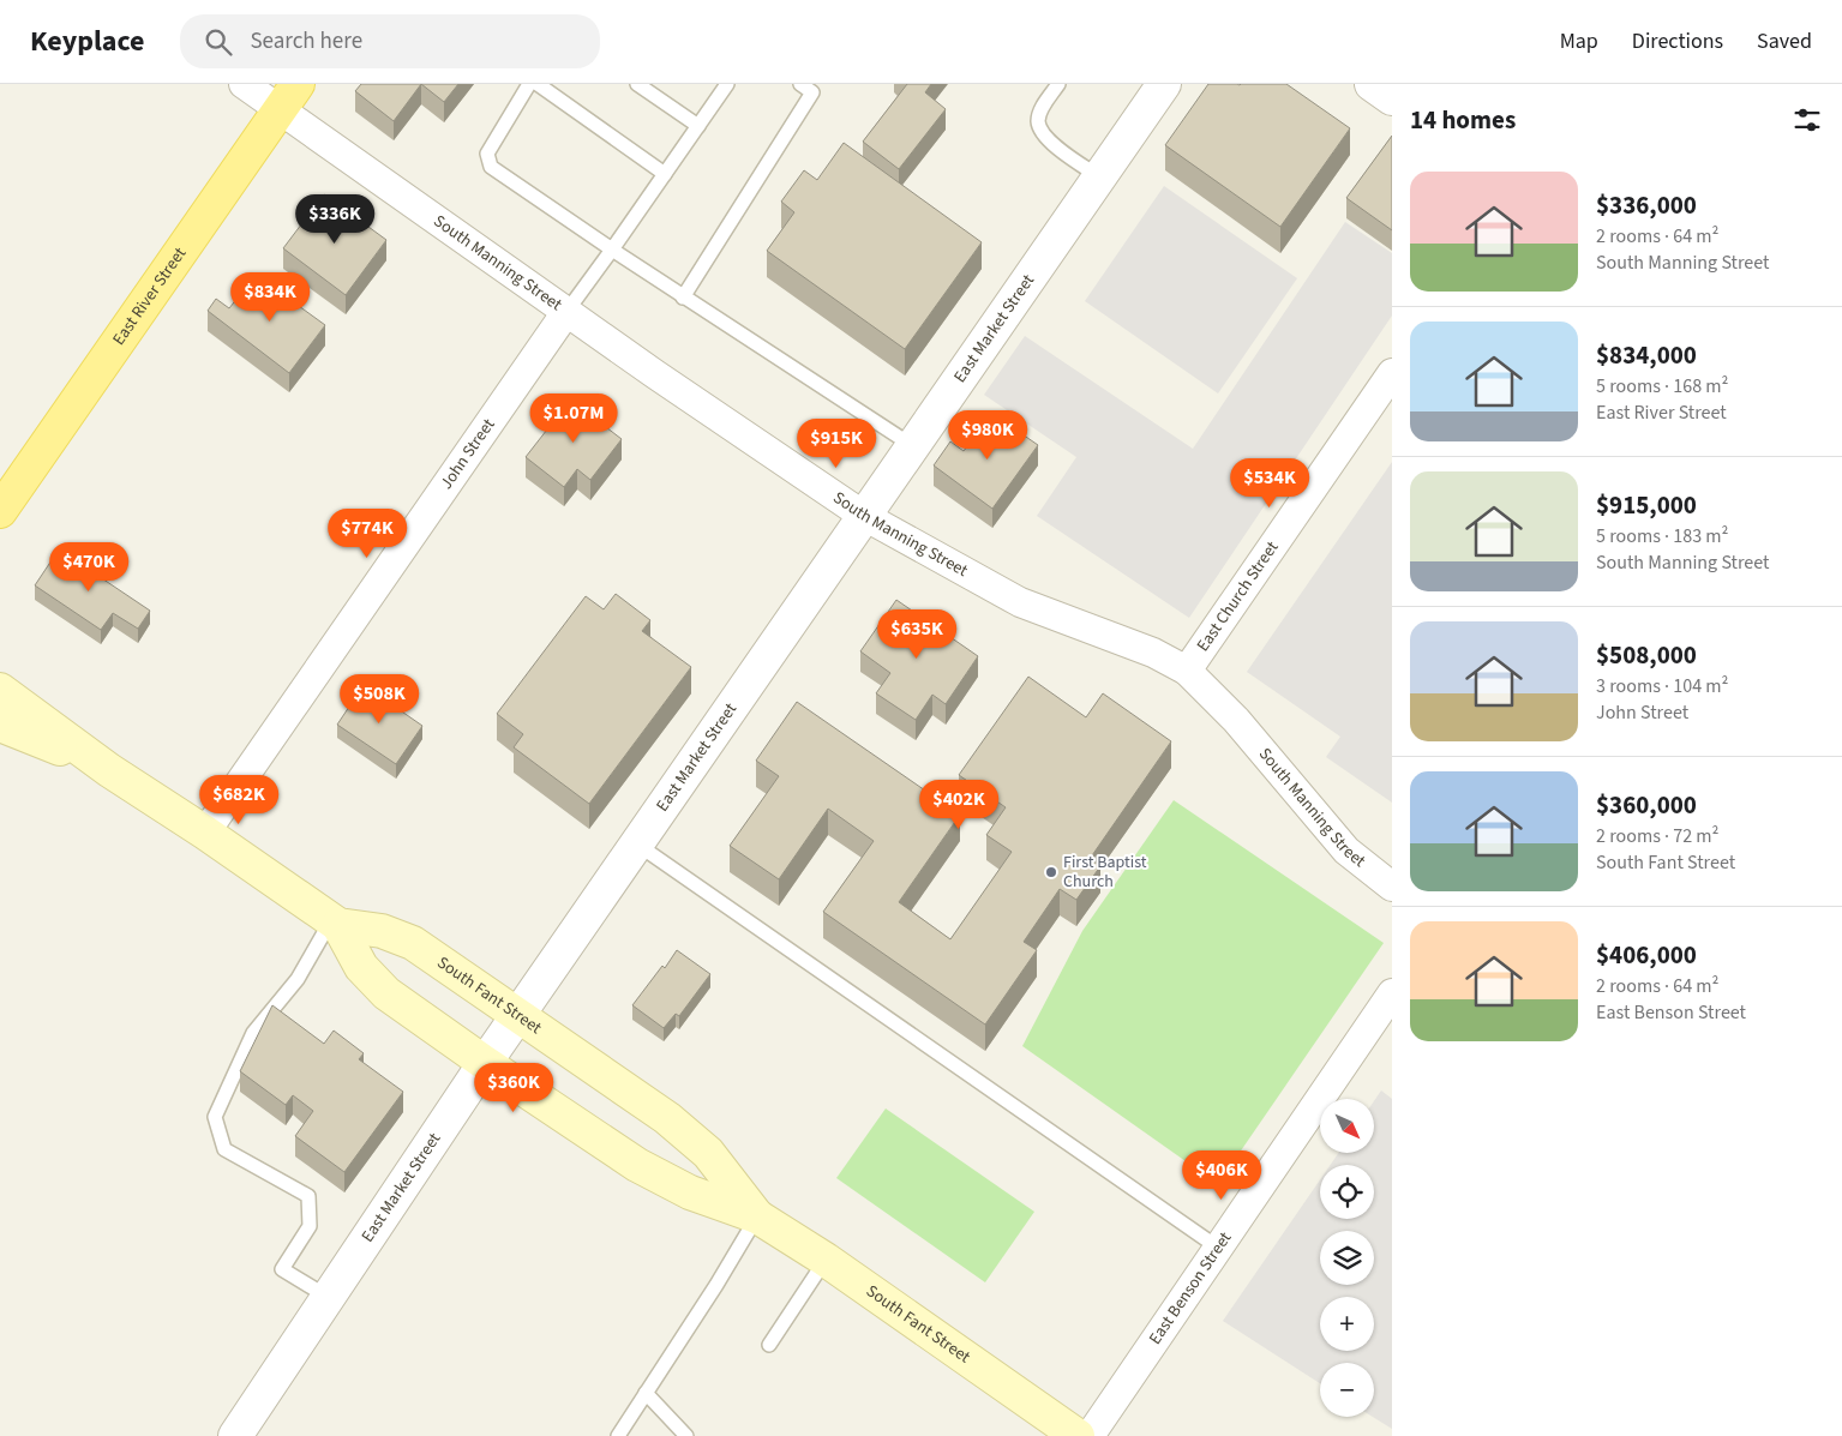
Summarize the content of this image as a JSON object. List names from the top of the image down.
{
  "streets": {
    "main road": ["East River Street", "South Fant Street"],
    "street": [
      "South Manning Street",
      "East Market Street",
      "John Street",
      "East Church Street",
      "East Benson Street"
    ]
  },
  "crossings": [
    ["South Manning Street", "East River Street"],
    ["South Manning Street", "East Market Street"],
    ["South Manning Street", "John Street"],
    ["South Manning Street", "East Church Street"],
    ["East Market Street", "South Fant Street"],
    ["John Street", "South Fant Street"]
  ],
  "places": ["First Baptist Church"],
  "north": "bottom right",
  "page": {
    "header": "Keyplace",
    "search": "Search here",
    "nav": ["Map", "Directions", "Saved"],
    "heading": "14 homes",
    "list": [
      {
        "name": "$336,000",
        "note": "2 rooms · 64 m² · South Manning Street"
      },
      {
        "name": "$834,000",
        "note": "5 rooms · 168 m² · East River Street"
      },
      {
        "name": "$915,000",
        "note": "5 rooms · 183 m² · South Manning Street"
      },
      {
        "name": "$508,000",
        "note": "3 rooms · 104 m² · John Street"
      },
      {
        "name": "$360,000",
        "note": "2 rooms · 72 m² · South Fant Street"
      },
      {
        "name": "$406,000",
        "note": "2 rooms · 64 m² · East Benson Street"
      }
    ],
    "price": [
      "$336K",
      "$834K",
      "$1.07M",
      "$980K",
      "$915K",
      "$534K",
      "$774K",
      "$470K",
      "$635K",
      "$508K",
      "$682K",
      "$402K",
      "$360K",
      "$406K"
    ],
    "map_buttons": ["+", "−"]
  }
}
